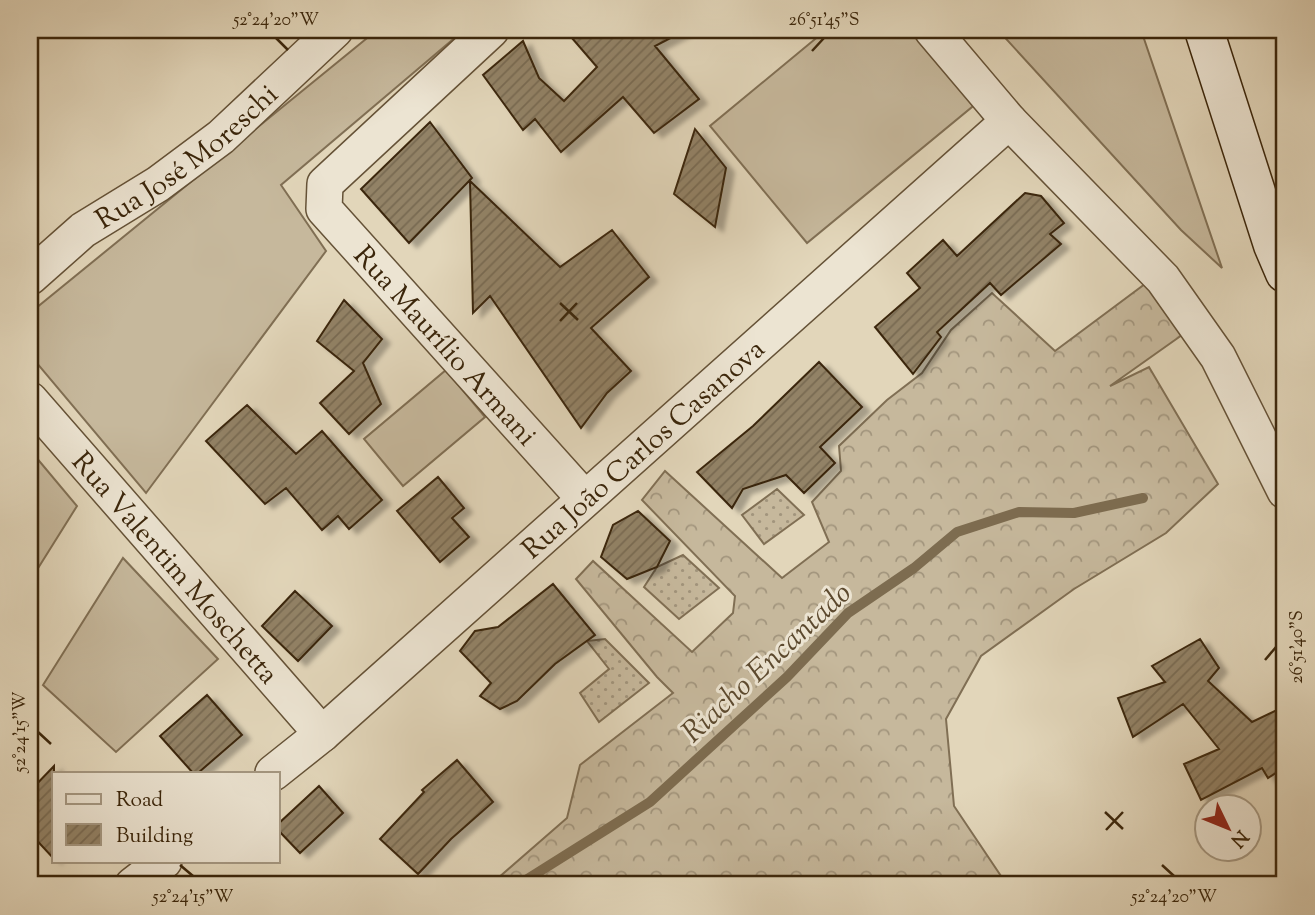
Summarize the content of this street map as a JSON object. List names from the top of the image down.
{
  "streets": {
    "street": [
      "Rua José Moreschi",
      "Rua Maurílio Armani",
      "Rua João Carlos Casanova",
      "Rua Valentim Moschetta"
    ]
  },
  "crossings": [
    ["Rua Maurílio Armani", "Rua João Carlos Casanova"],
    ["Rua João Carlos Casanova", "Rua Valentim Moschetta"]
  ],
  "water": ["Riacho Encantado"],
  "legend": ["Road", "Building"],
  "north": "bottom right",
  "coordinates": [
    "52°24'20\"W",
    "26°51'45\"S",
    "26°51'40\"S",
    "52°24'15\"W"
  ]
}
